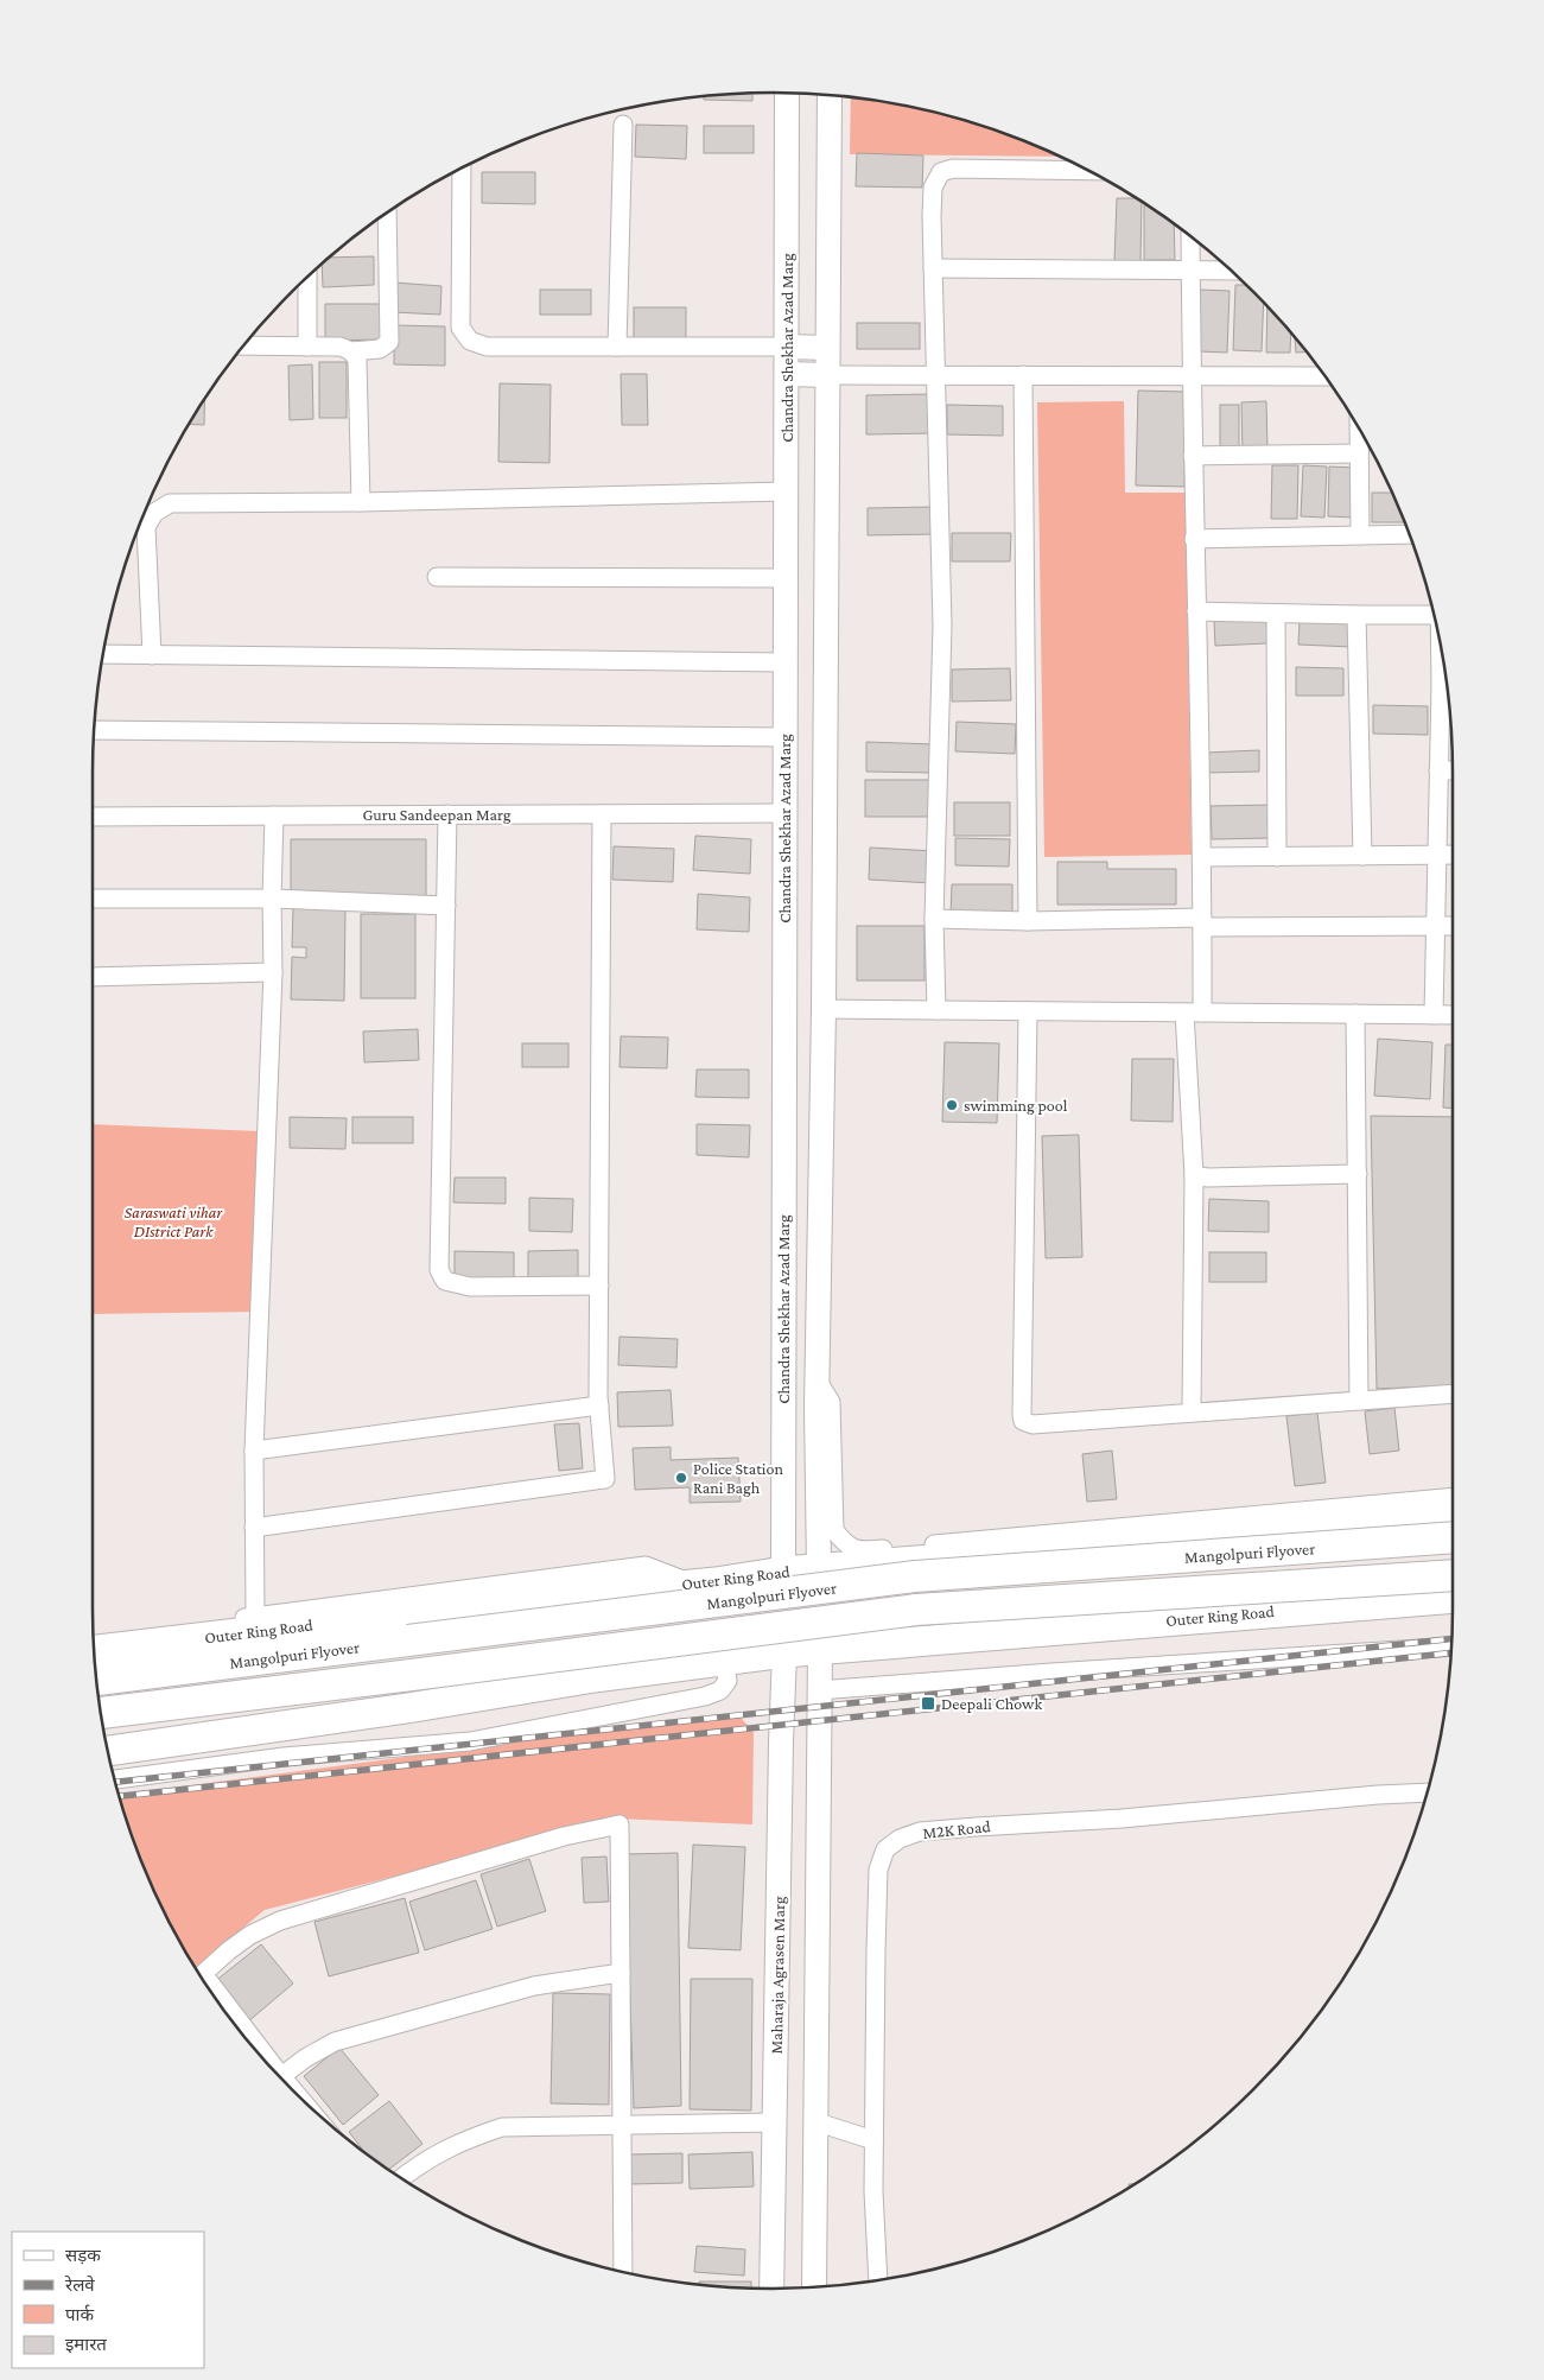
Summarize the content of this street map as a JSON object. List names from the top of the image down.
{
  "streets": {
    "highway": ["Mangolpuri Flyover"],
    "main road": ["Outer Ring Road"],
    "street": [
      "Chandra Shekhar Azad Marg",
      "Guru Sandeepan Marg",
      "M2K Road",
      "Maharaja Agrasen Marg"
    ]
  },
  "crossings": [
    ["Chandra Shekhar Azad Marg", "Guru Sandeepan Marg"],
    ["Chandra Shekhar Azad Marg", "Outer Ring Road"],
    ["Outer Ring Road", "Maharaja Agrasen Marg"]
  ],
  "parks": ["Saraswati vihar DIstrict Park"],
  "places": {
    "other": ["swimming pool", "Police Station Rani Bagh"],
    "transit": ["Deepali Chowk"]
  },
  "legend": [
    "सड़क",
    "रेलवे",
    "पार्क",
    "इमारत"
  ]
}
